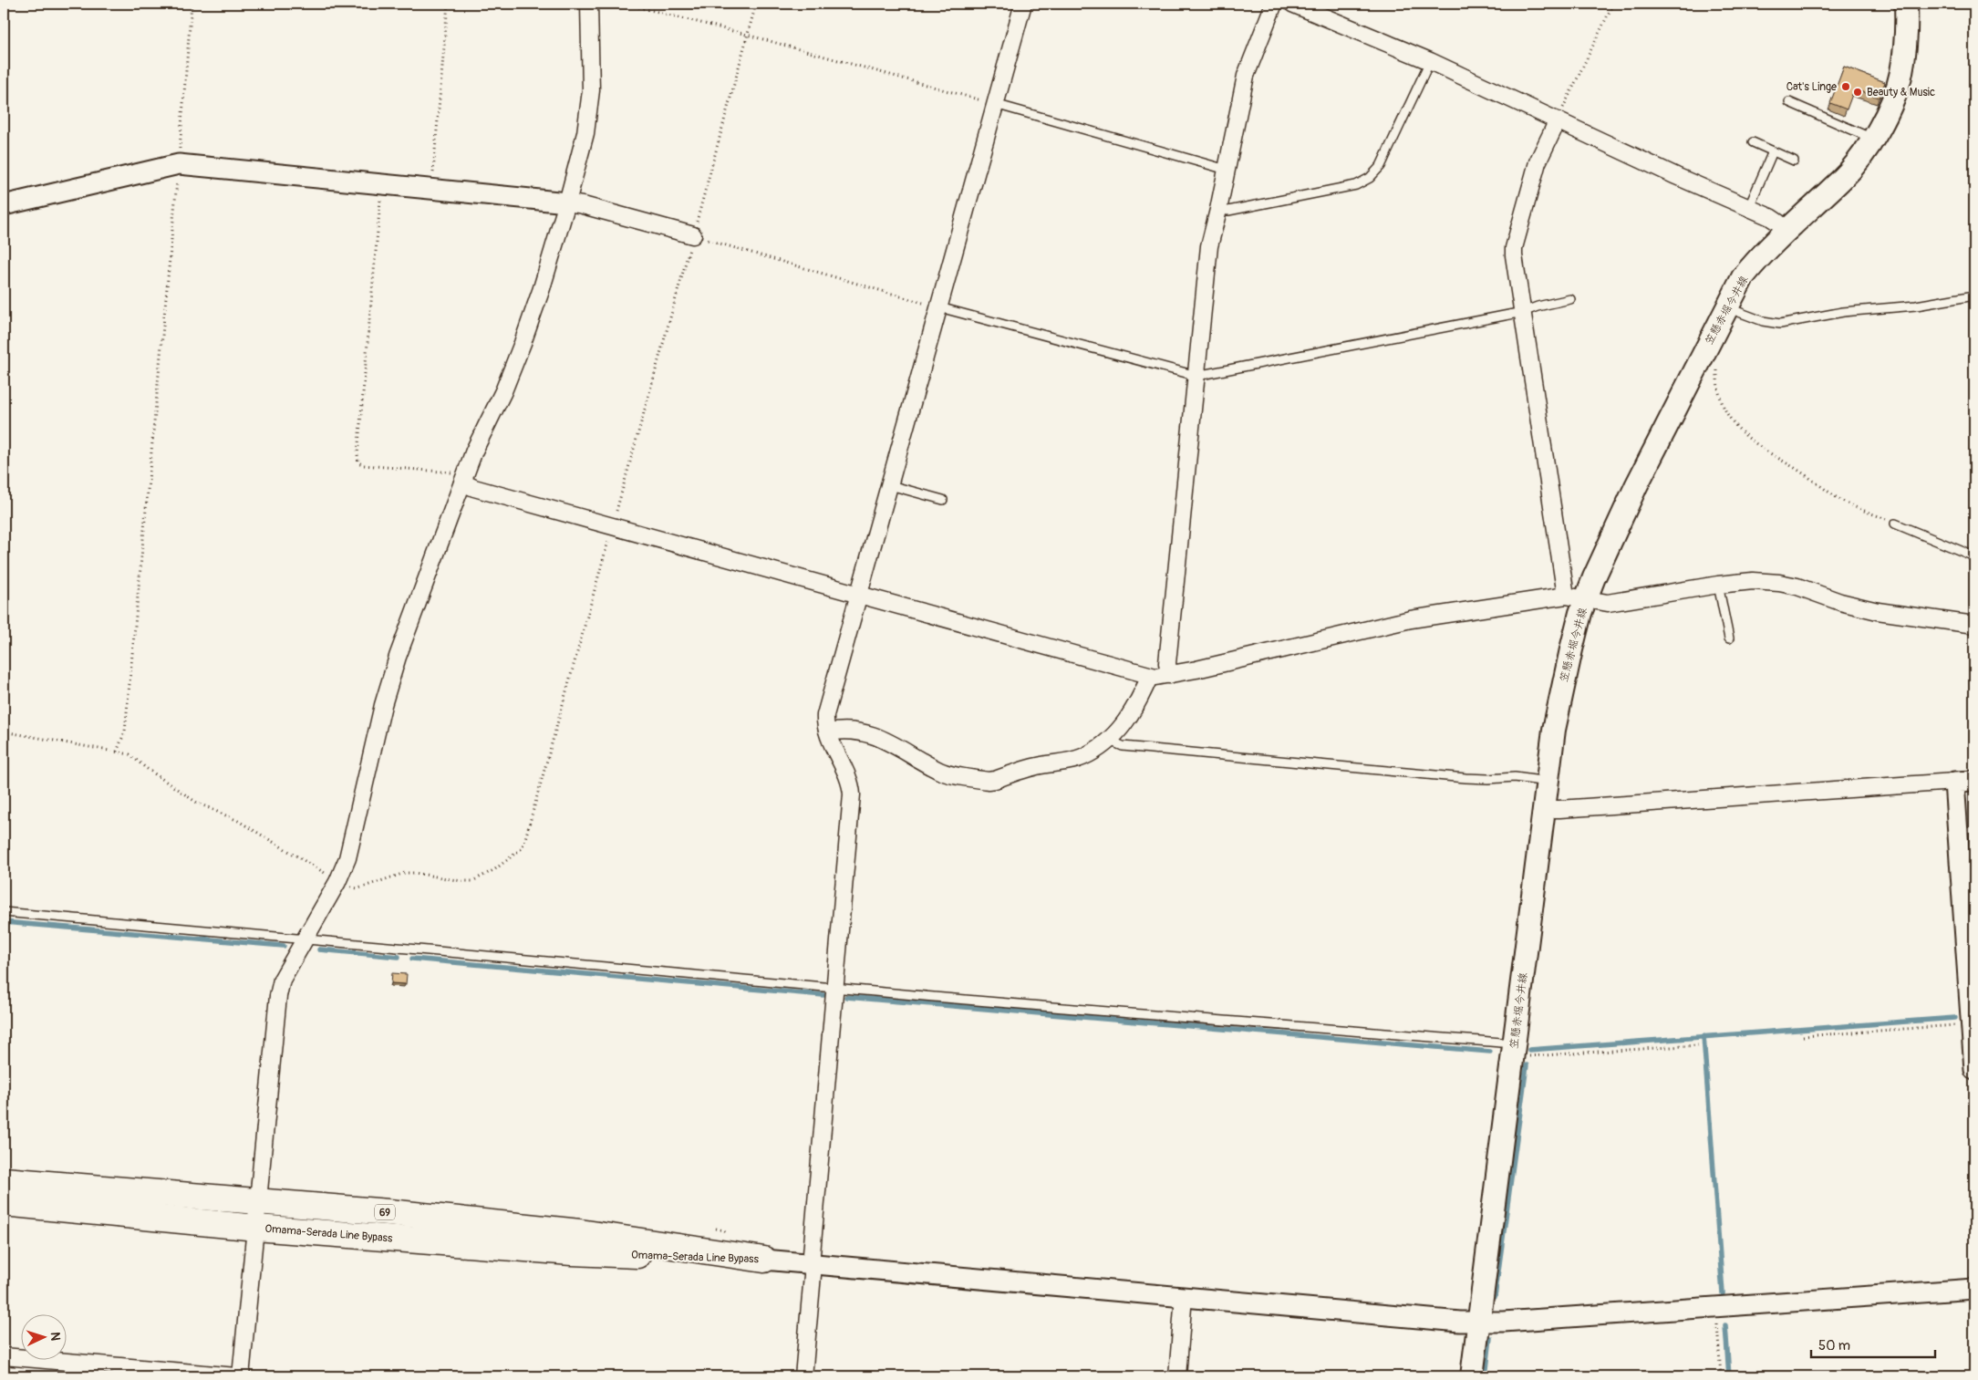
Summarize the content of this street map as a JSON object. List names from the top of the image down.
{
  "streets": {
    "main road": ["笠懸赤堀今井線", "69", "Omama-Serada Line Bypass"]
  },
  "places": ["Cat's Linge", "Beauty & Music"],
  "scale_bar": "50 m",
  "north": "right"
}
